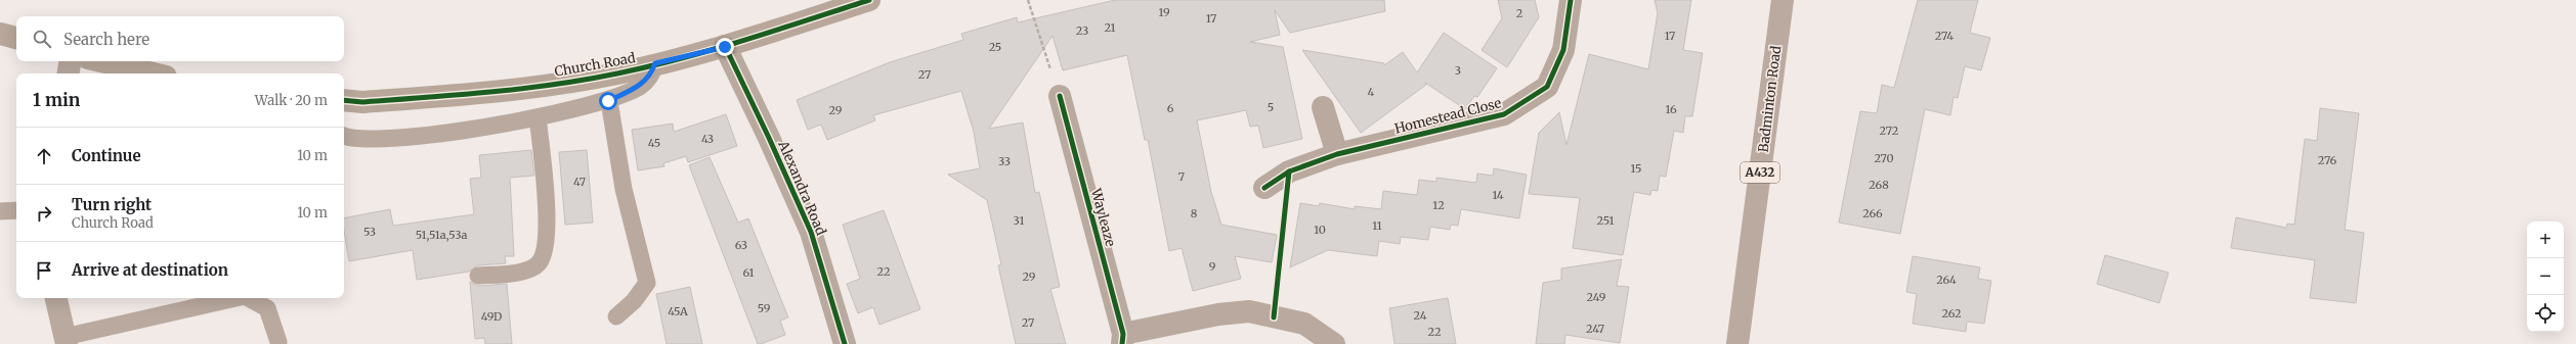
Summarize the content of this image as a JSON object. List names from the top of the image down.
{
  "streets": {
    "main road": ["Badminton Road", "A432"],
    "street": [
      "Church Road",
      "Homestead Close",
      "Alexandra Road",
      "Wayleaze"
    ]
  },
  "crossings": [
    ["Church Road", "Alexandra Road"]
  ],
  "house_numbers": [
    "19",
    "2",
    "17",
    "21",
    "23",
    "17",
    "274",
    "25",
    "3",
    "27",
    "4",
    "5",
    "6",
    "16",
    "29",
    "272",
    "43",
    "45",
    "270",
    "276",
    "33",
    "15",
    "7",
    "47",
    "268",
    "14",
    "12",
    "8",
    "266",
    "31",
    "251",
    "11",
    "10",
    "53",
    "51,51a,53a",
    "63",
    "9",
    "22",
    "61",
    "29",
    "264",
    "249",
    "59",
    "45A",
    "262",
    "24",
    "49D",
    "27",
    "247",
    "22"
  ],
  "page": {
    "search": "Search here",
    "heading": ["1 min", "Walk · 20 m"],
    "list": [
      ["Continue", "10 m"],
      ["Turn right", "Church Road", "10 m"],
      "Arrive at destination"
    ],
    "map_buttons": ["+", "−"]
  }
}
